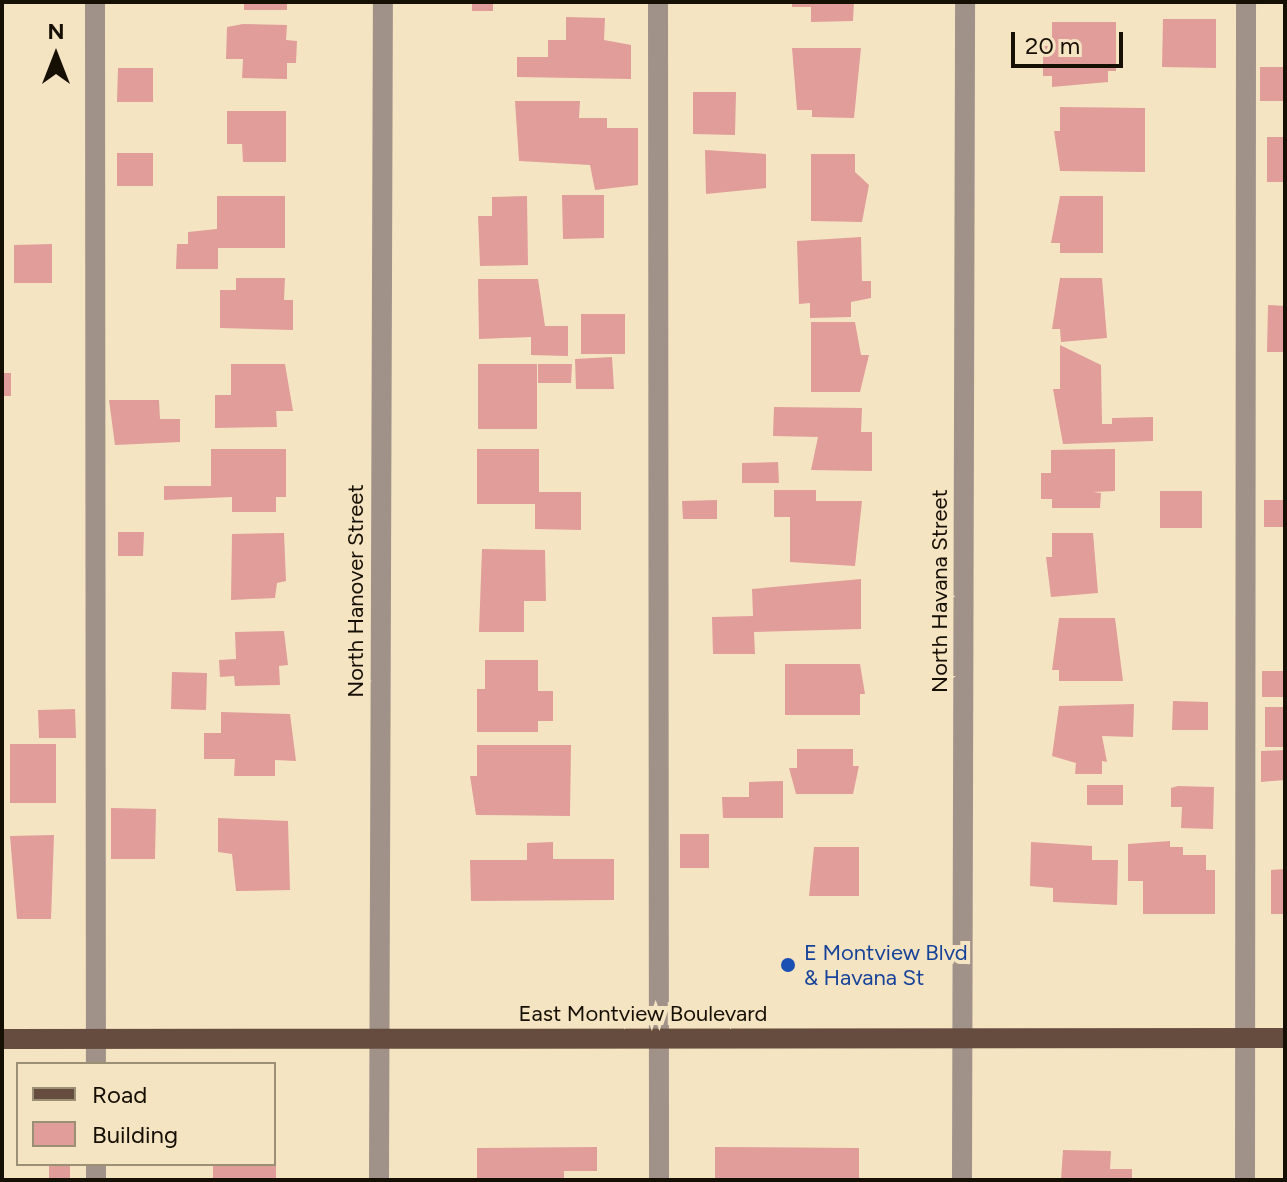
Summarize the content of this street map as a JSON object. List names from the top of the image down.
{
  "streets": {
    "main road": ["East Montview Boulevard"],
    "street": ["North Hanover Street", "North Havana Street"]
  },
  "crossings": [
    ["North Hanover Street", "East Montview Boulevard"],
    ["North Havana Street", "East Montview Boulevard"]
  ],
  "places": ["E Montview Blvd & Havana St"],
  "legend": ["Road", "Building"],
  "scale_bar": "20 m",
  "north": "top"
}
